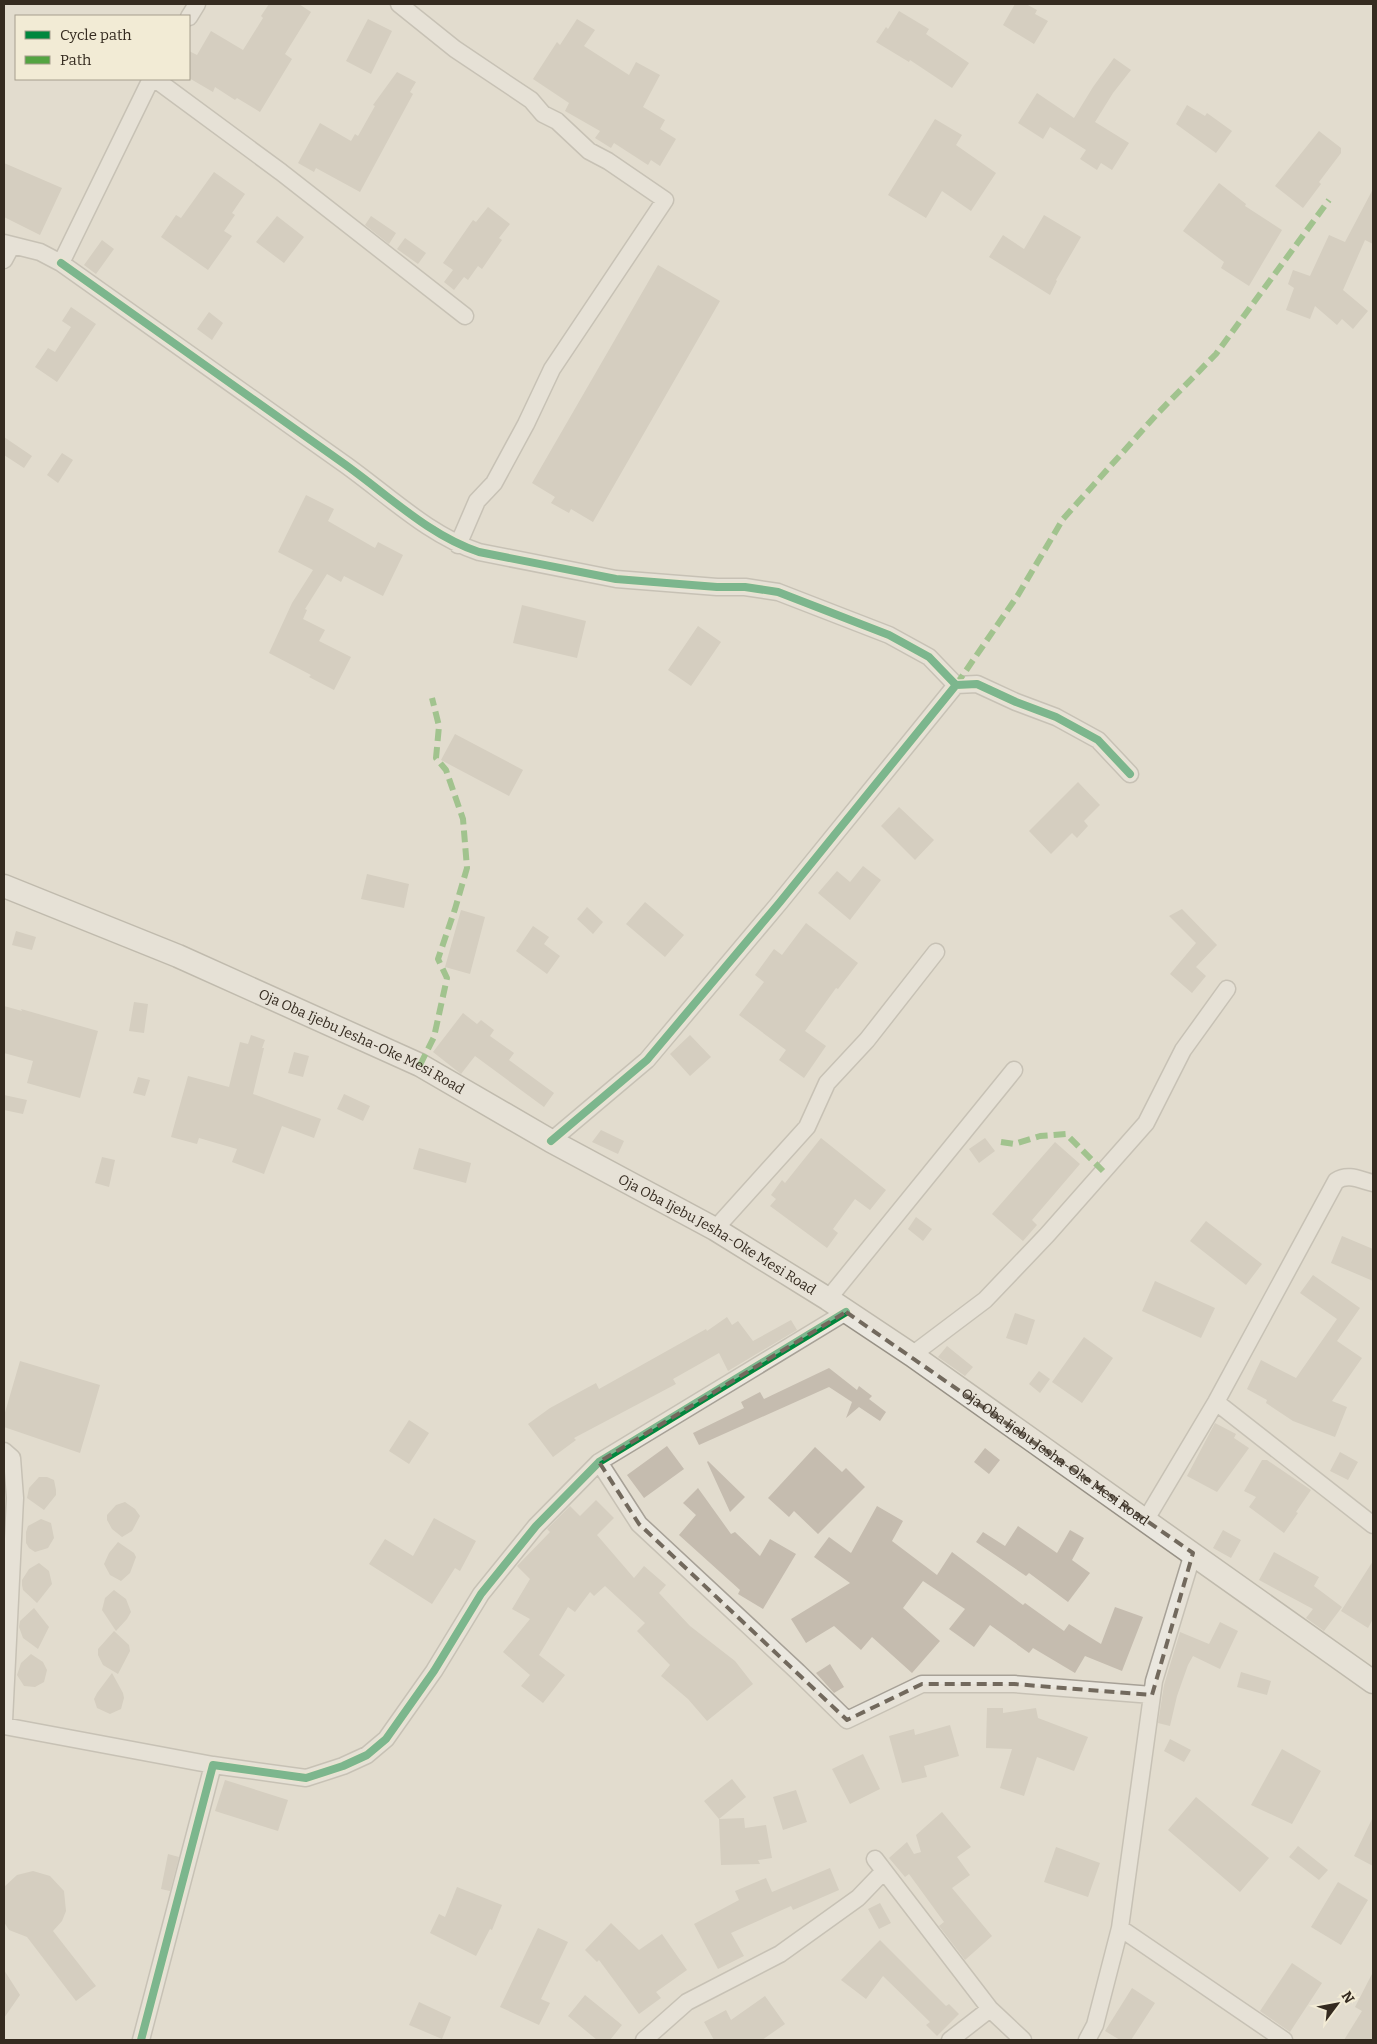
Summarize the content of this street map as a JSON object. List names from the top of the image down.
{
  "streets": {
    "main road": ["Oja Oba Ijebu Jesha-Oke Mesi Road"]
  },
  "legend": ["Cycle path", "Path"],
  "north": "top right"
}
